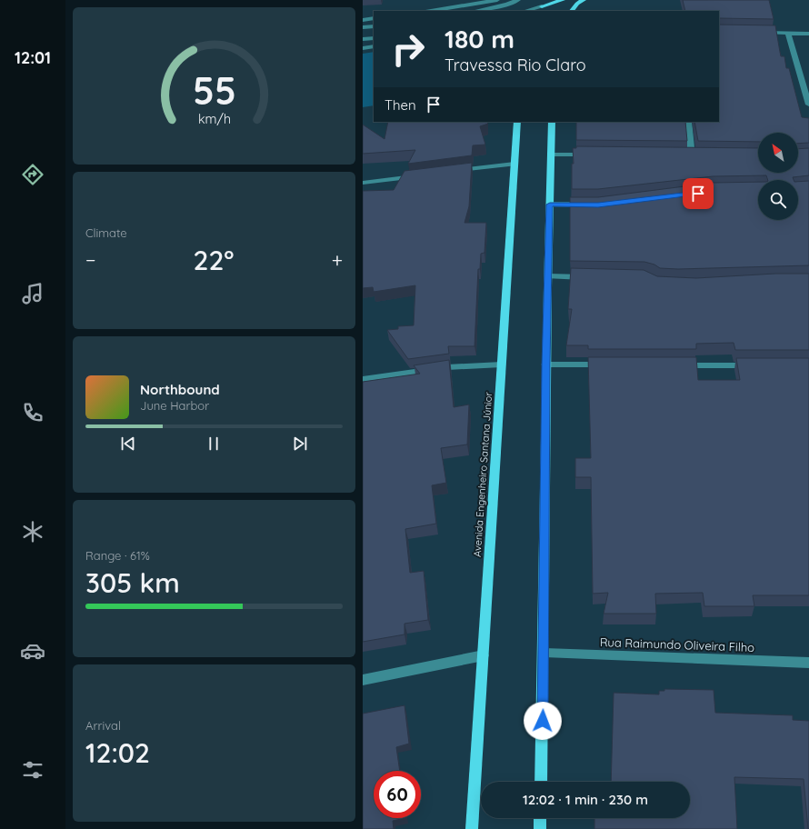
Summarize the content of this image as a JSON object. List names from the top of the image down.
{
  "streets": {
    "main road": ["Avenida Engenheiro Santana Júnior"],
    "street": ["Rua Raimundo Oliveira Filho"]
  },
  "north": "top left",
  "page": {
    "tabs": "12:01",
    "turn": ["180 m", "Travessa Rio Claro"],
    "then": "Then",
    "tile": [
      "Climate",
      ["Range · 61%", "305 km"],
      ["Arrival", "12:02"]
    ],
    "heat": ["−", "22°", "+"],
    "song": ["Northbound", "June Harbor"],
    "limit": "60",
    "trip": "12:02 · 1 min · 230 m",
    "gauge": ["55", "km/h"]
  }
}
